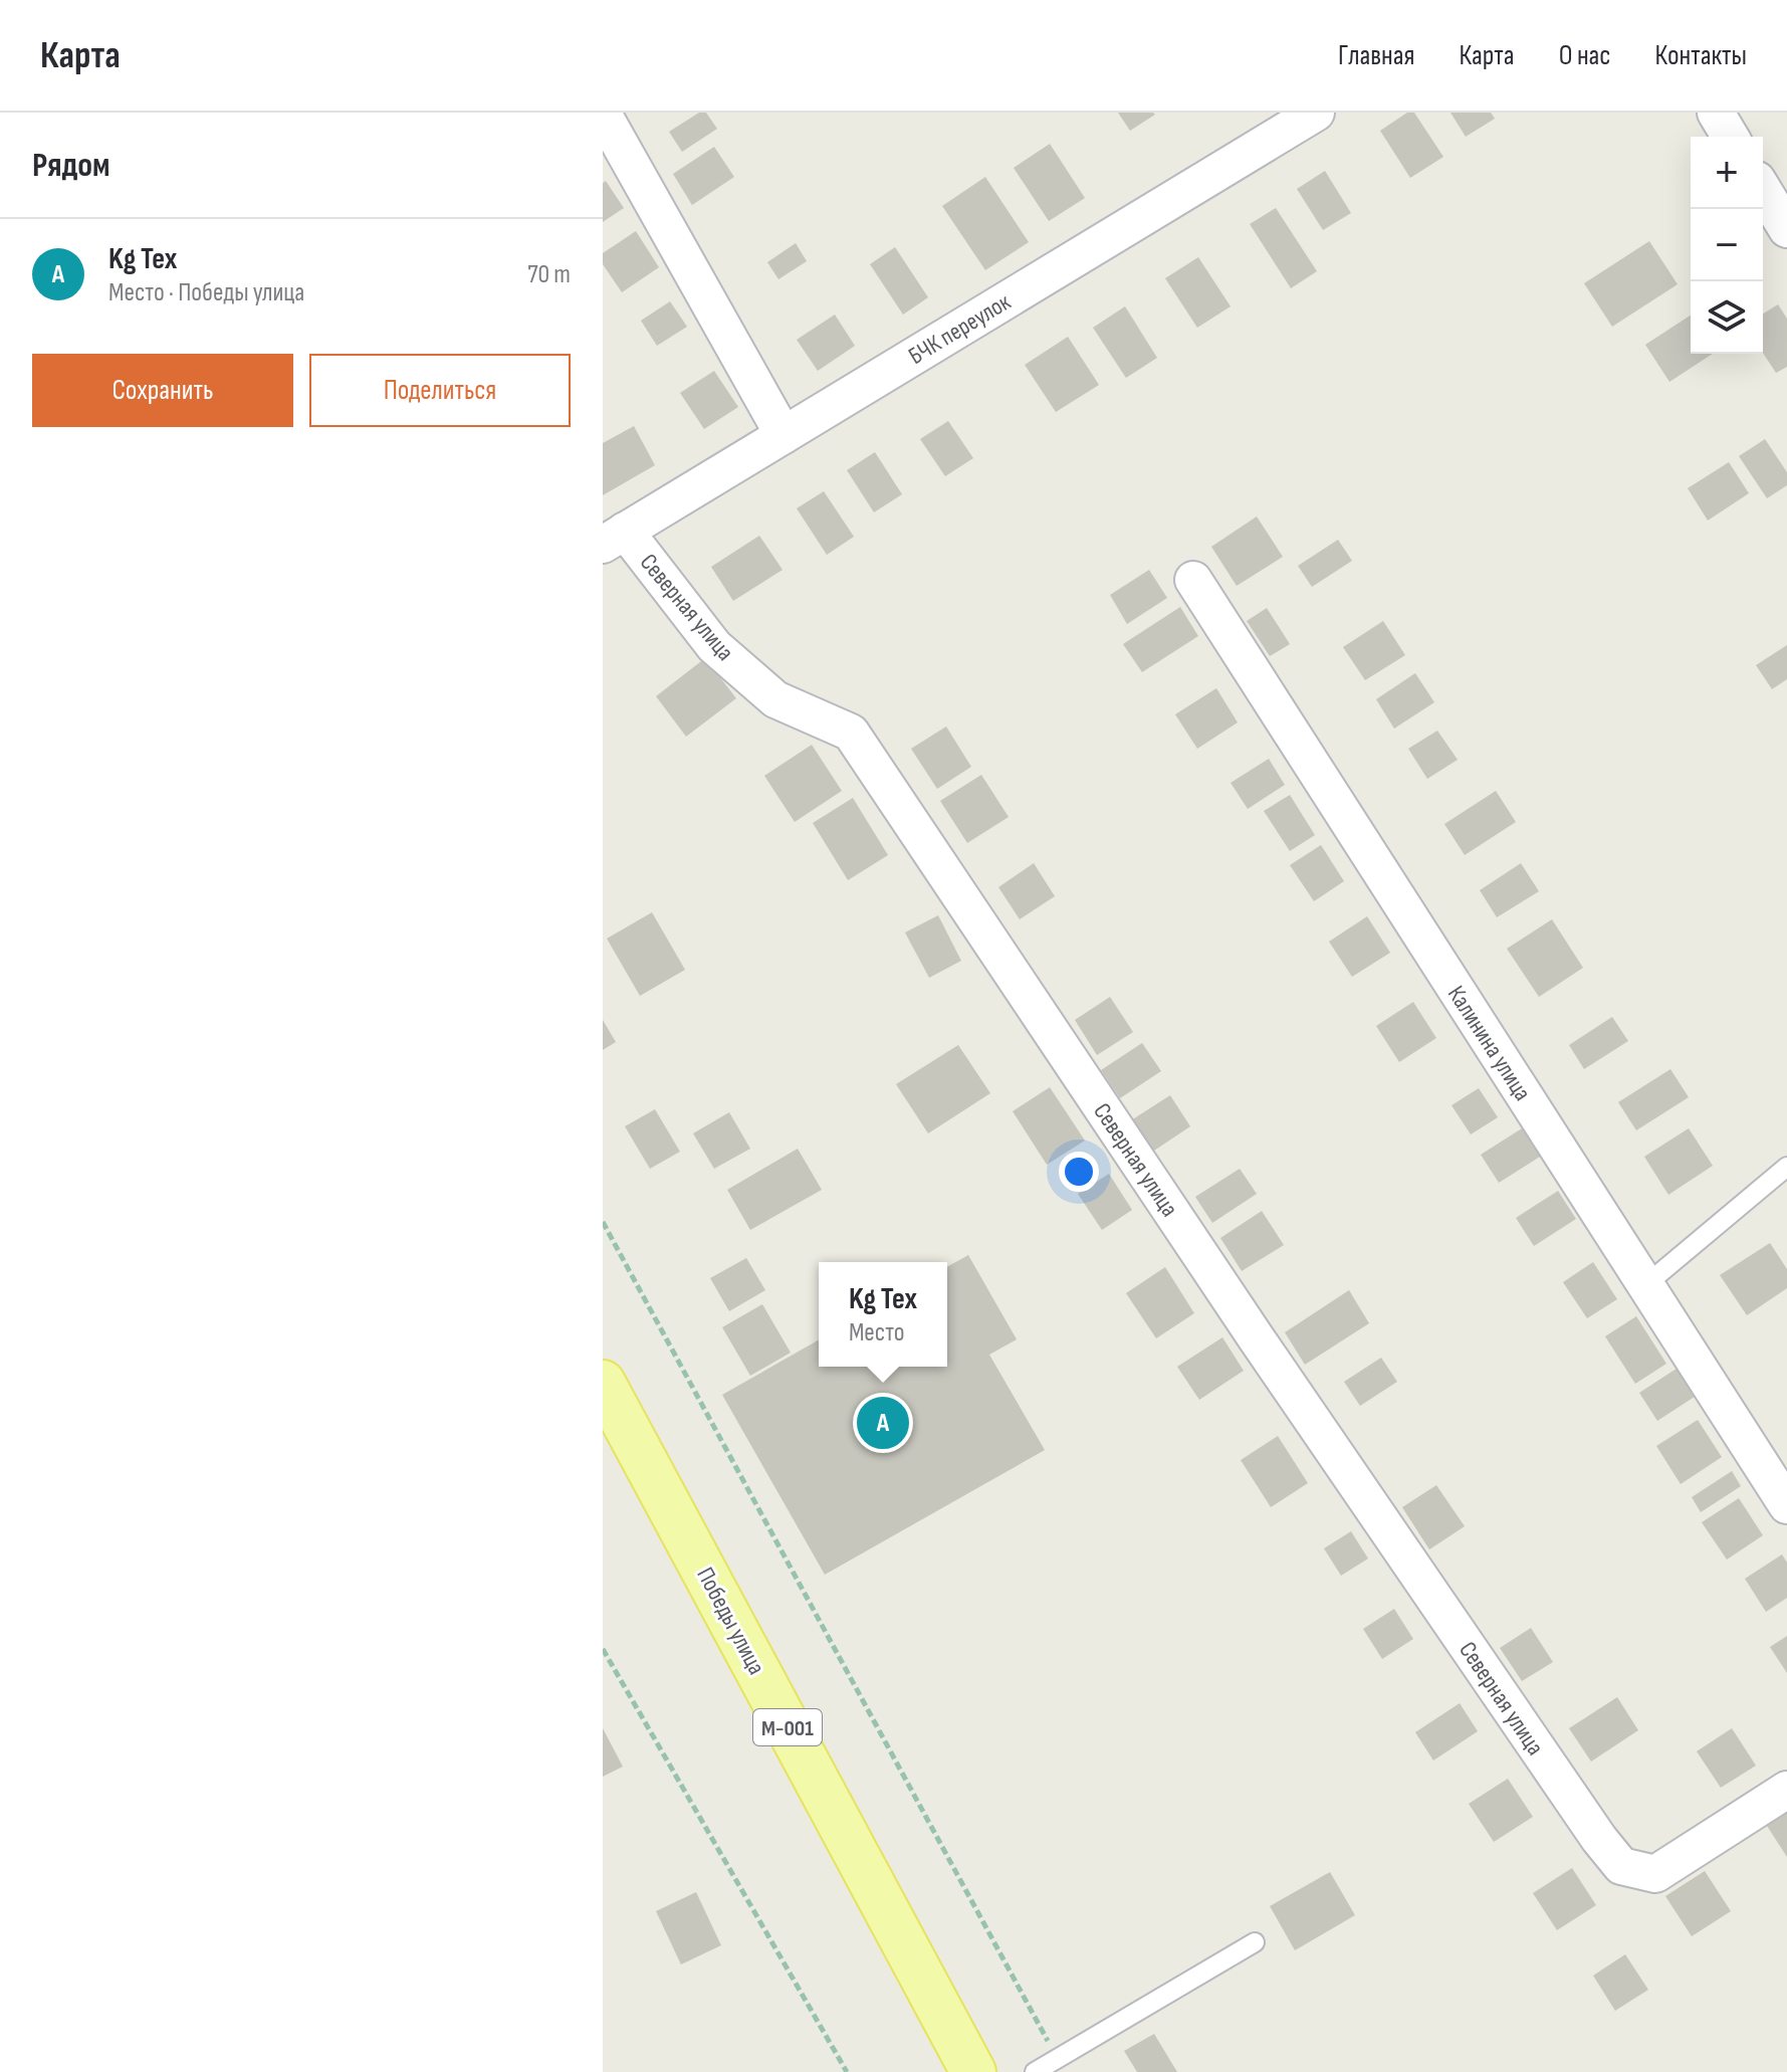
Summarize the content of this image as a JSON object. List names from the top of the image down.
{
  "streets": {
    "main road": ["Победы улица", "М-001"],
    "street": ["БЧК переулок", "Северная улица", "Калинина улица"]
  },
  "crossings": [
    ["БЧК переулок", "Северная улица"]
  ],
  "page": {
    "header": "Карта",
    "nav": [
      "Главная",
      "Карта",
      "О нас",
      "Контакты"
    ],
    "heading": "Рядом",
    "map_buttons": ["+", "−"],
    "list": [
      {
        "mark": "A",
        "name": "Kg Tex",
        "note": "Место · Победы улица",
        "value": "70 m"
      }
    ],
    "buttons": ["Сохранить", "Поделиться"],
    "popup": ["Kg Tex", "Место"],
    "pins": "A"
  }
}
